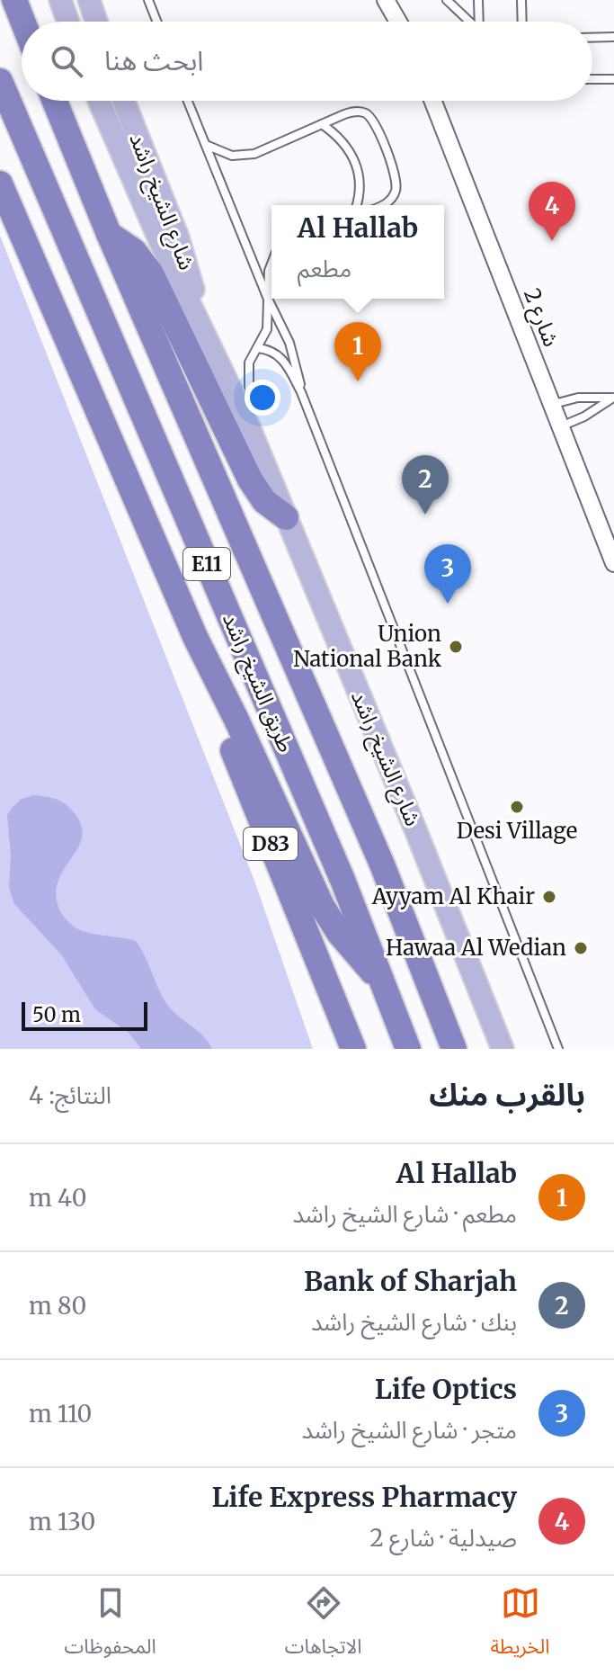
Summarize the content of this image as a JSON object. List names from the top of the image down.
{
  "streets": {
    "highway": ["E11", "طريق الشيخ راشد", "D83"],
    "main road": ["شارع الشيخ راشد"],
    "street": ["شارع 2"]
  },
  "places": [
    "Union National Bank",
    "Desi Village",
    "Ayyam Al Khair",
    "Hawaa Al Wedian"
  ],
  "scale_bar": "50 m",
  "page": {
    "search": "ابحث هنا",
    "pins": [
      "4",
      "1",
      "2",
      "3"
    ],
    "popup": ["Al Hallab", "مطعم"],
    "scale": "50 m",
    "heading": ["بالقرب منك", "النتائج: 4"],
    "list": [
      {
        "mark": "1",
        "name": "Al Hallab",
        "note": "مطعم · شارع الشيخ راشد",
        "value": "40 m"
      },
      {
        "mark": "2",
        "name": "Bank of Sharjah",
        "note": "بنك · شارع الشيخ راشد",
        "value": "80 m"
      },
      {
        "mark": "3",
        "name": "Life Optics",
        "note": "متجر · شارع الشيخ راشد",
        "value": "110 m"
      },
      {
        "mark": "4",
        "name": "Life Express Pharmacy",
        "note": "صيدلية · شارع 2",
        "value": "130 m"
      }
    ],
    "nav": ["الخريطة", "الاتجاهات", "المحفوظات"]
  }
}
